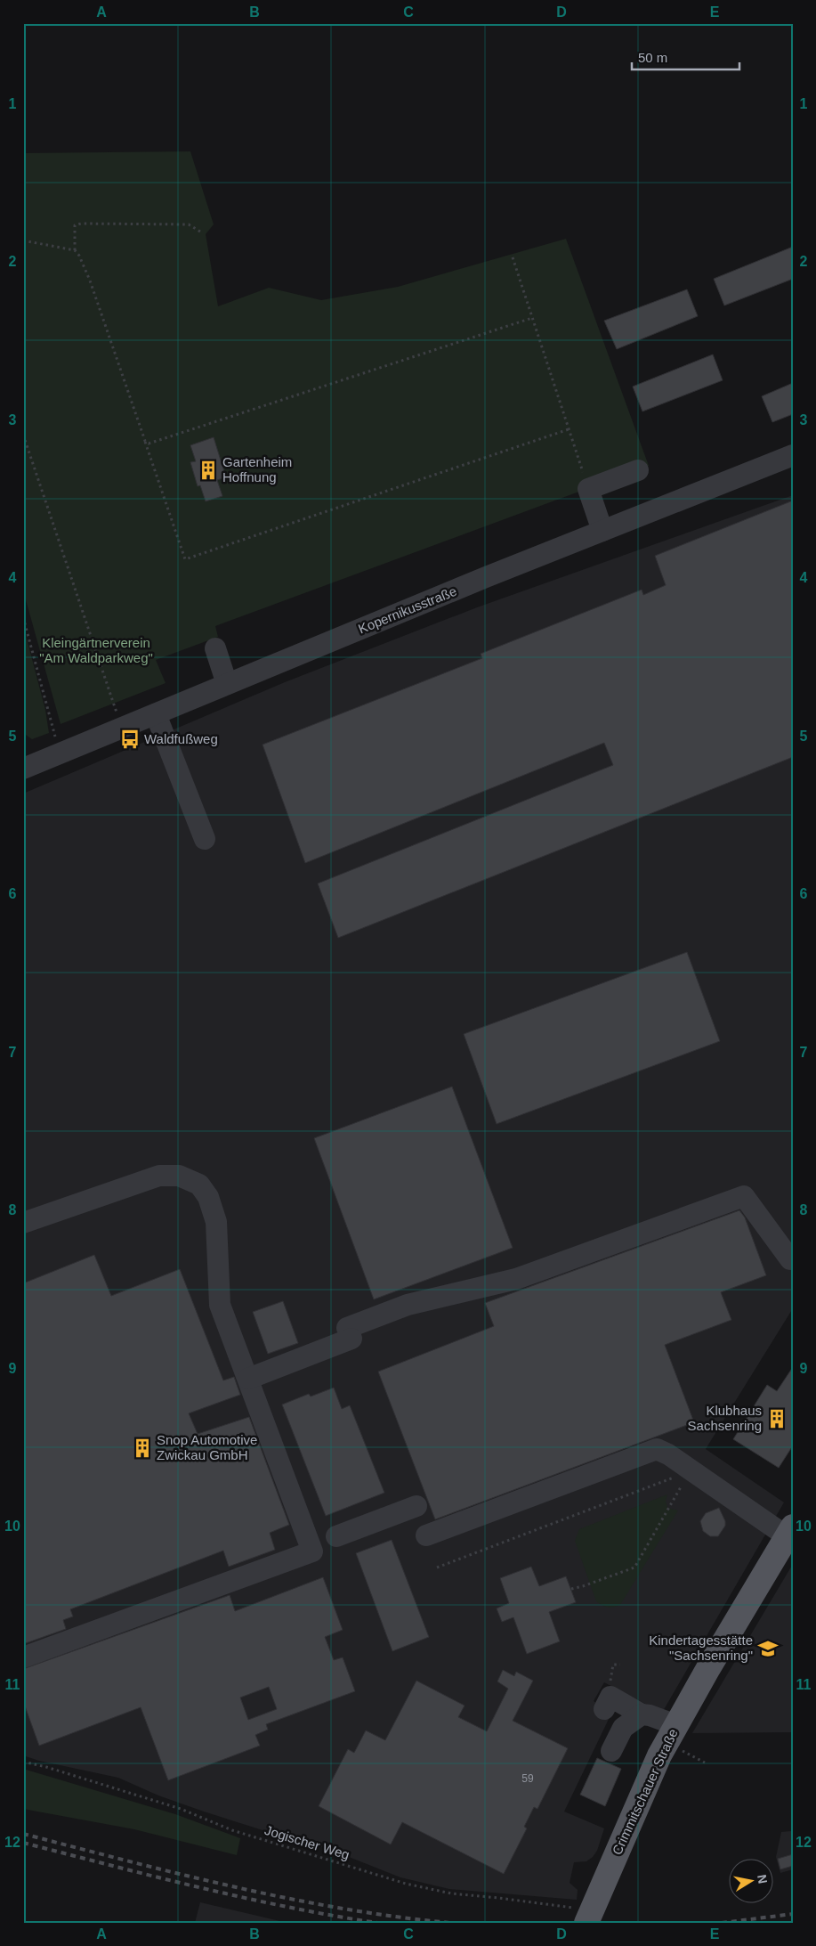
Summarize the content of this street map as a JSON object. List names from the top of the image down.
{
  "streets": {
    "main road": ["Crimmitschauer Straße"],
    "street": ["Kopernikusstraße"],
    "path": ["Jogischer Weg"]
  },
  "crossings": [
    ["Crimmitschauer Straße", "Jogischer Weg"]
  ],
  "parks": ["Kleingärtnerverein \"Am Waldparkweg\""],
  "places": {
    "building": ["Gartenheim Hoffnung", "Klubhaus Sachsenring", "Snop Automotive Zwickau GmbH"],
    "bus stop": ["Waldfußweg"],
    "school or university": ["Kindertagesstätte \"Sachsenring\""]
  },
  "house_numbers": ["59"],
  "scale_bar": "50 m",
  "north": "right",
  "grid": {
    "columns": [
      "A",
      "B",
      "C",
      "D",
      "E"
    ],
    "rows": [
      "1",
      "2",
      "3",
      "4",
      "5",
      "6",
      "7",
      "8",
      "9",
      "10",
      "11",
      "12"
    ]
  }
}
